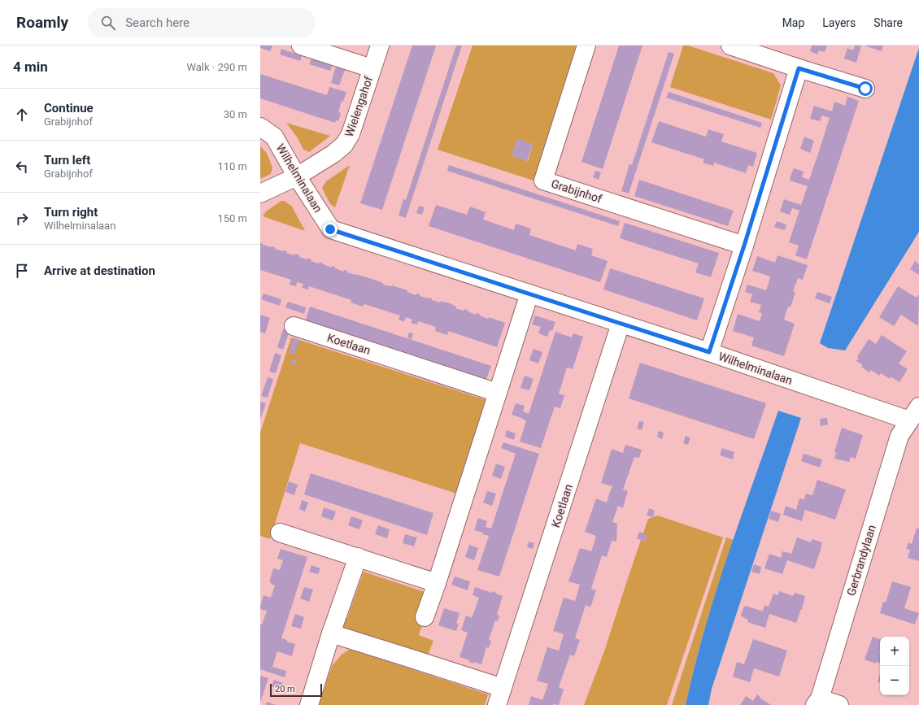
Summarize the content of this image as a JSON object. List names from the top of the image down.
{
  "streets": {
    "street": [
      "Wielengahof",
      "Wilhelminalaan",
      "Grabijnhof",
      "Koetlaan",
      "Gerbrandylaan"
    ]
  },
  "crossings": [
    ["Wielengahof", "Wilhelminalaan"],
    ["Wilhelminalaan", "Koetlaan"],
    ["Wilhelminalaan", "Gerbrandylaan"]
  ],
  "scale_bar": "20 m",
  "page": {
    "header": "Roamly",
    "search": "Search here",
    "nav": ["Map", "Layers", "Share"],
    "heading": ["4 min", "Walk · 290 m"],
    "list": [
      ["Continue", "Grabijnhof", "30 m"],
      ["Turn left", "Grabijnhof", "110 m"],
      ["Turn right", "Wilhelminalaan", "150 m"],
      "Arrive at destination"
    ],
    "map_buttons": ["+", "−"],
    "scale": "20 m"
  }
}
